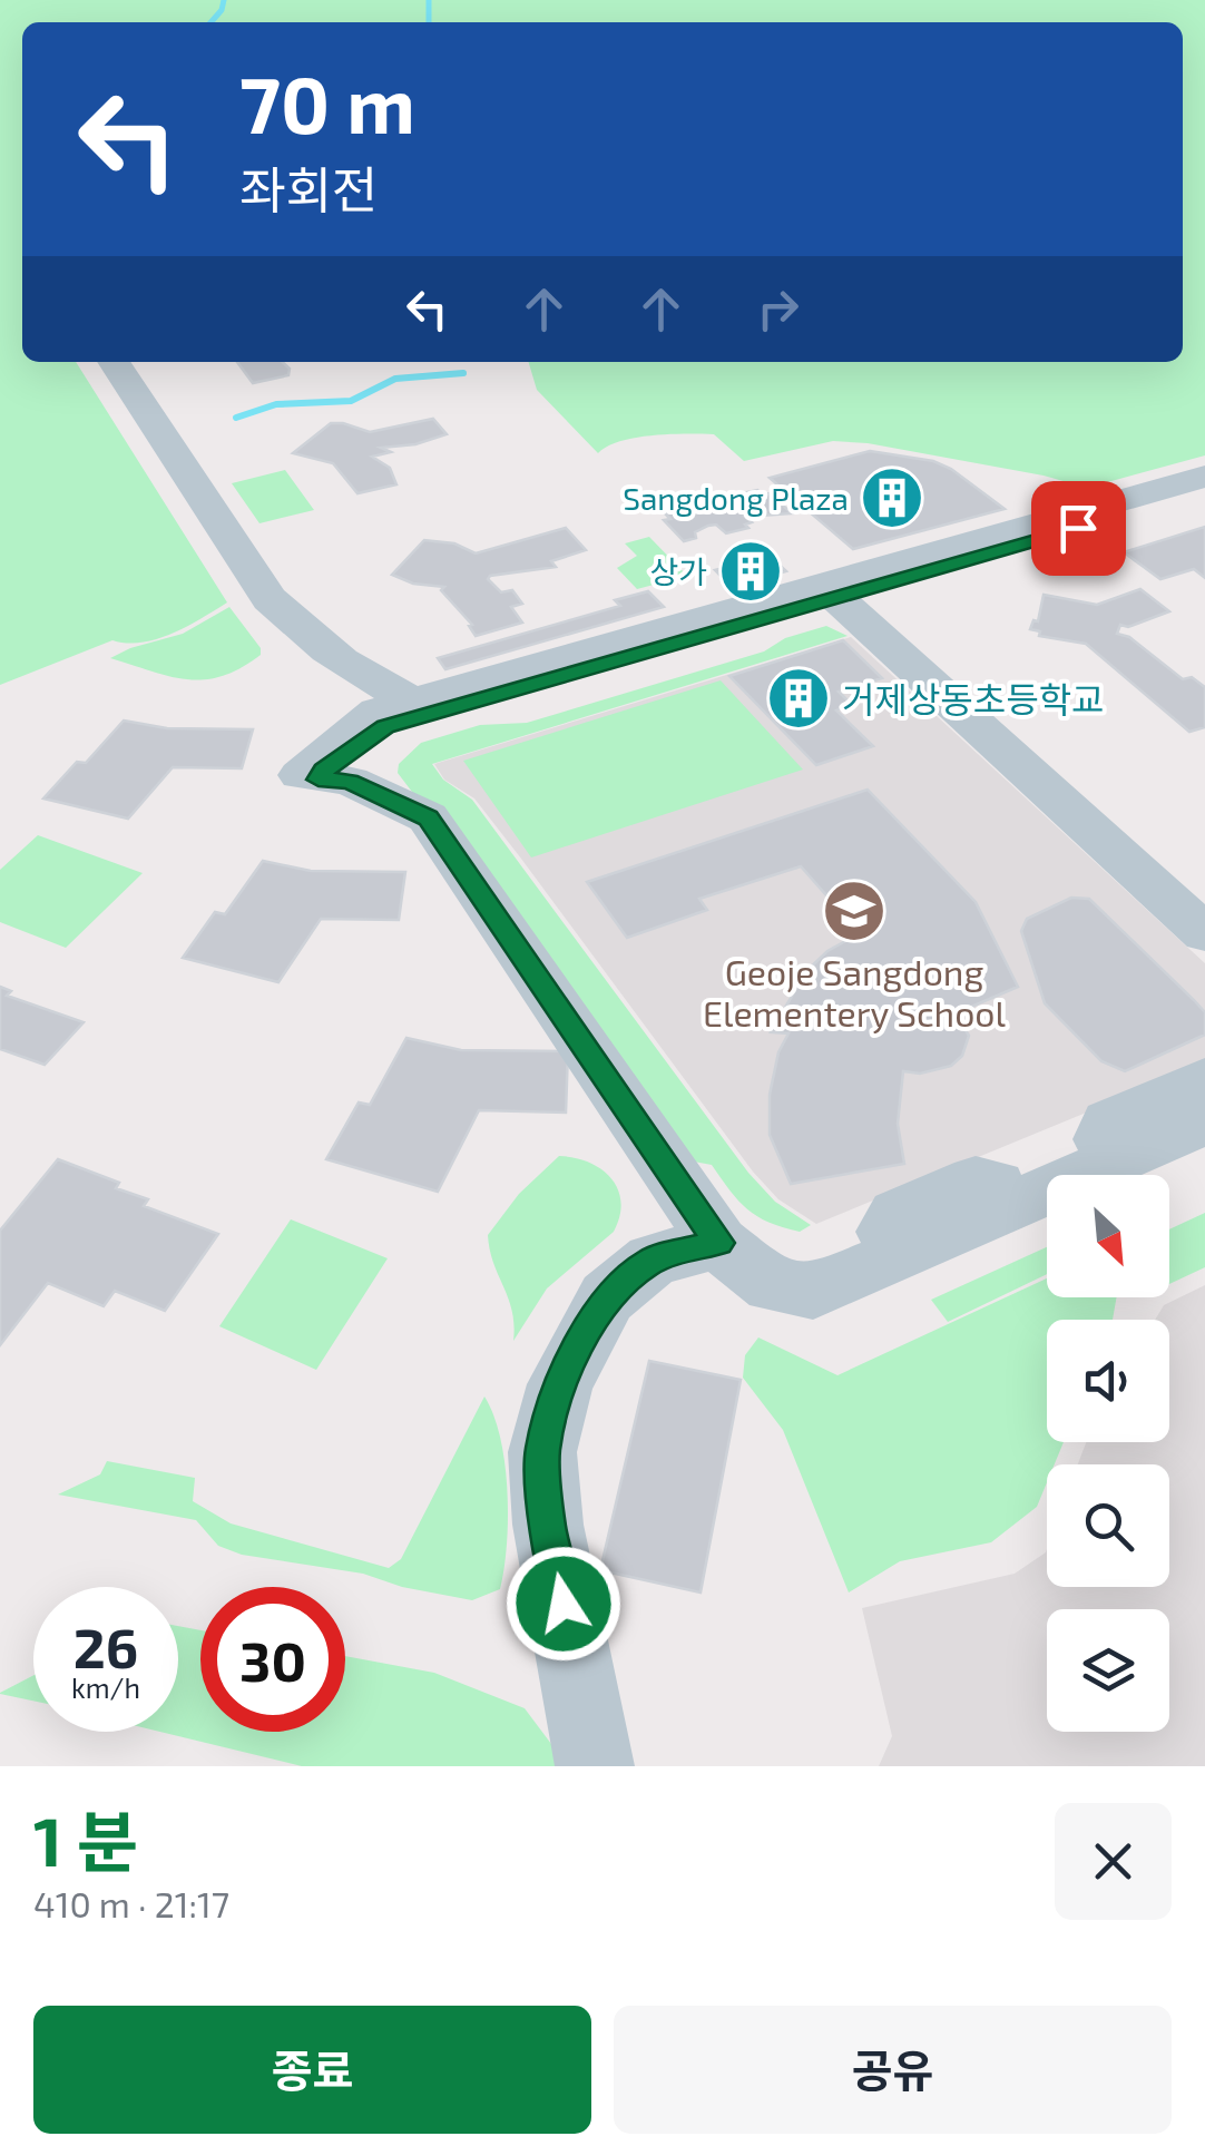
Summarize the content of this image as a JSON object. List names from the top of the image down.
{
  "places": {
    "building": ["Sangdong Plaza", "상가", "거제상동초등학교"],
    "school or university": ["Geoje Sangdong Elementery School"]
  },
  "north": "bottom right",
  "page": {
    "turn": ["70 m", "좌회전"],
    "speed": "26 km/h",
    "limit": "30",
    "heading": ["1 분", "410 m · 21:17"],
    "buttons": ["종료", "공유"]
  }
}
